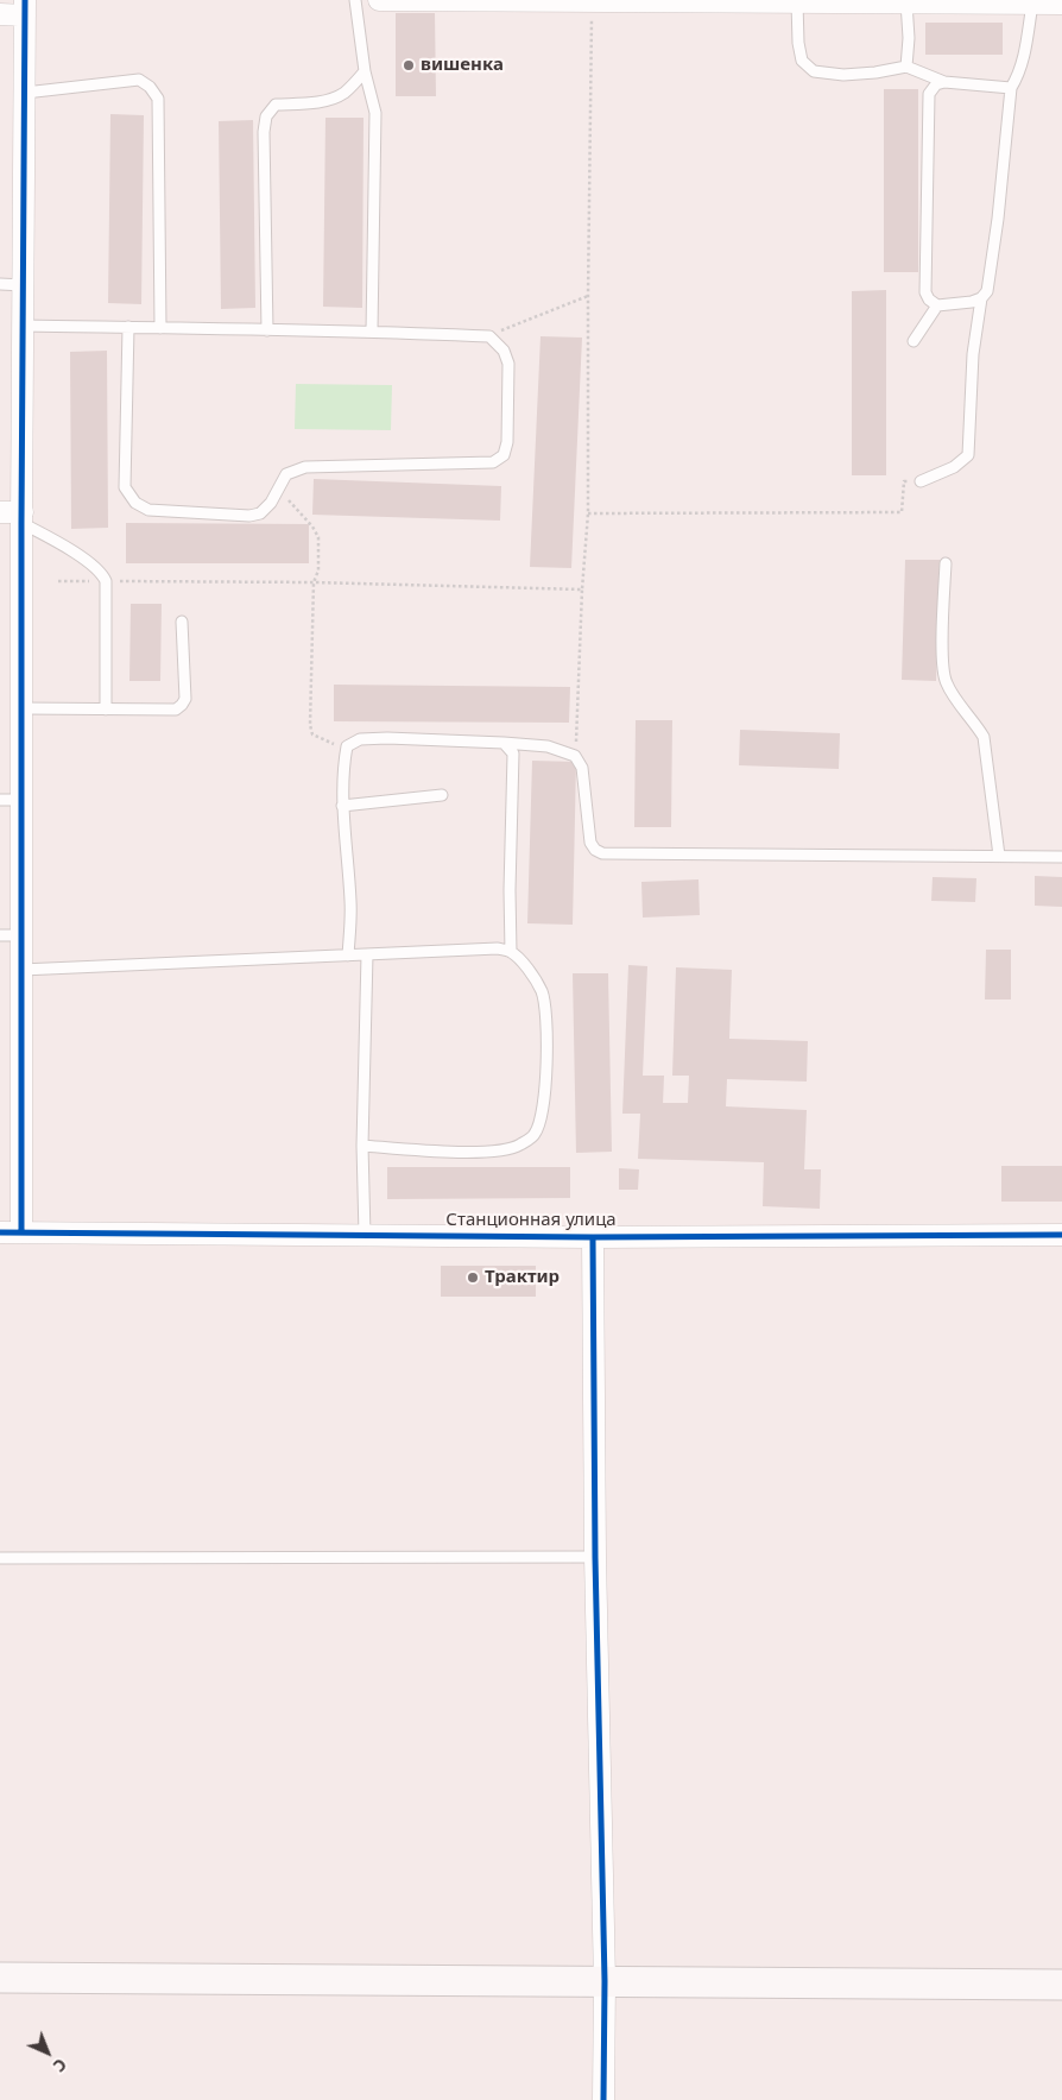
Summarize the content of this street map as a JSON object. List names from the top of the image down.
{
  "streets": {
    "street": ["Станционная улица"]
  },
  "places": ["вишенка", "Трактир"],
  "north": "bottom right"
}
